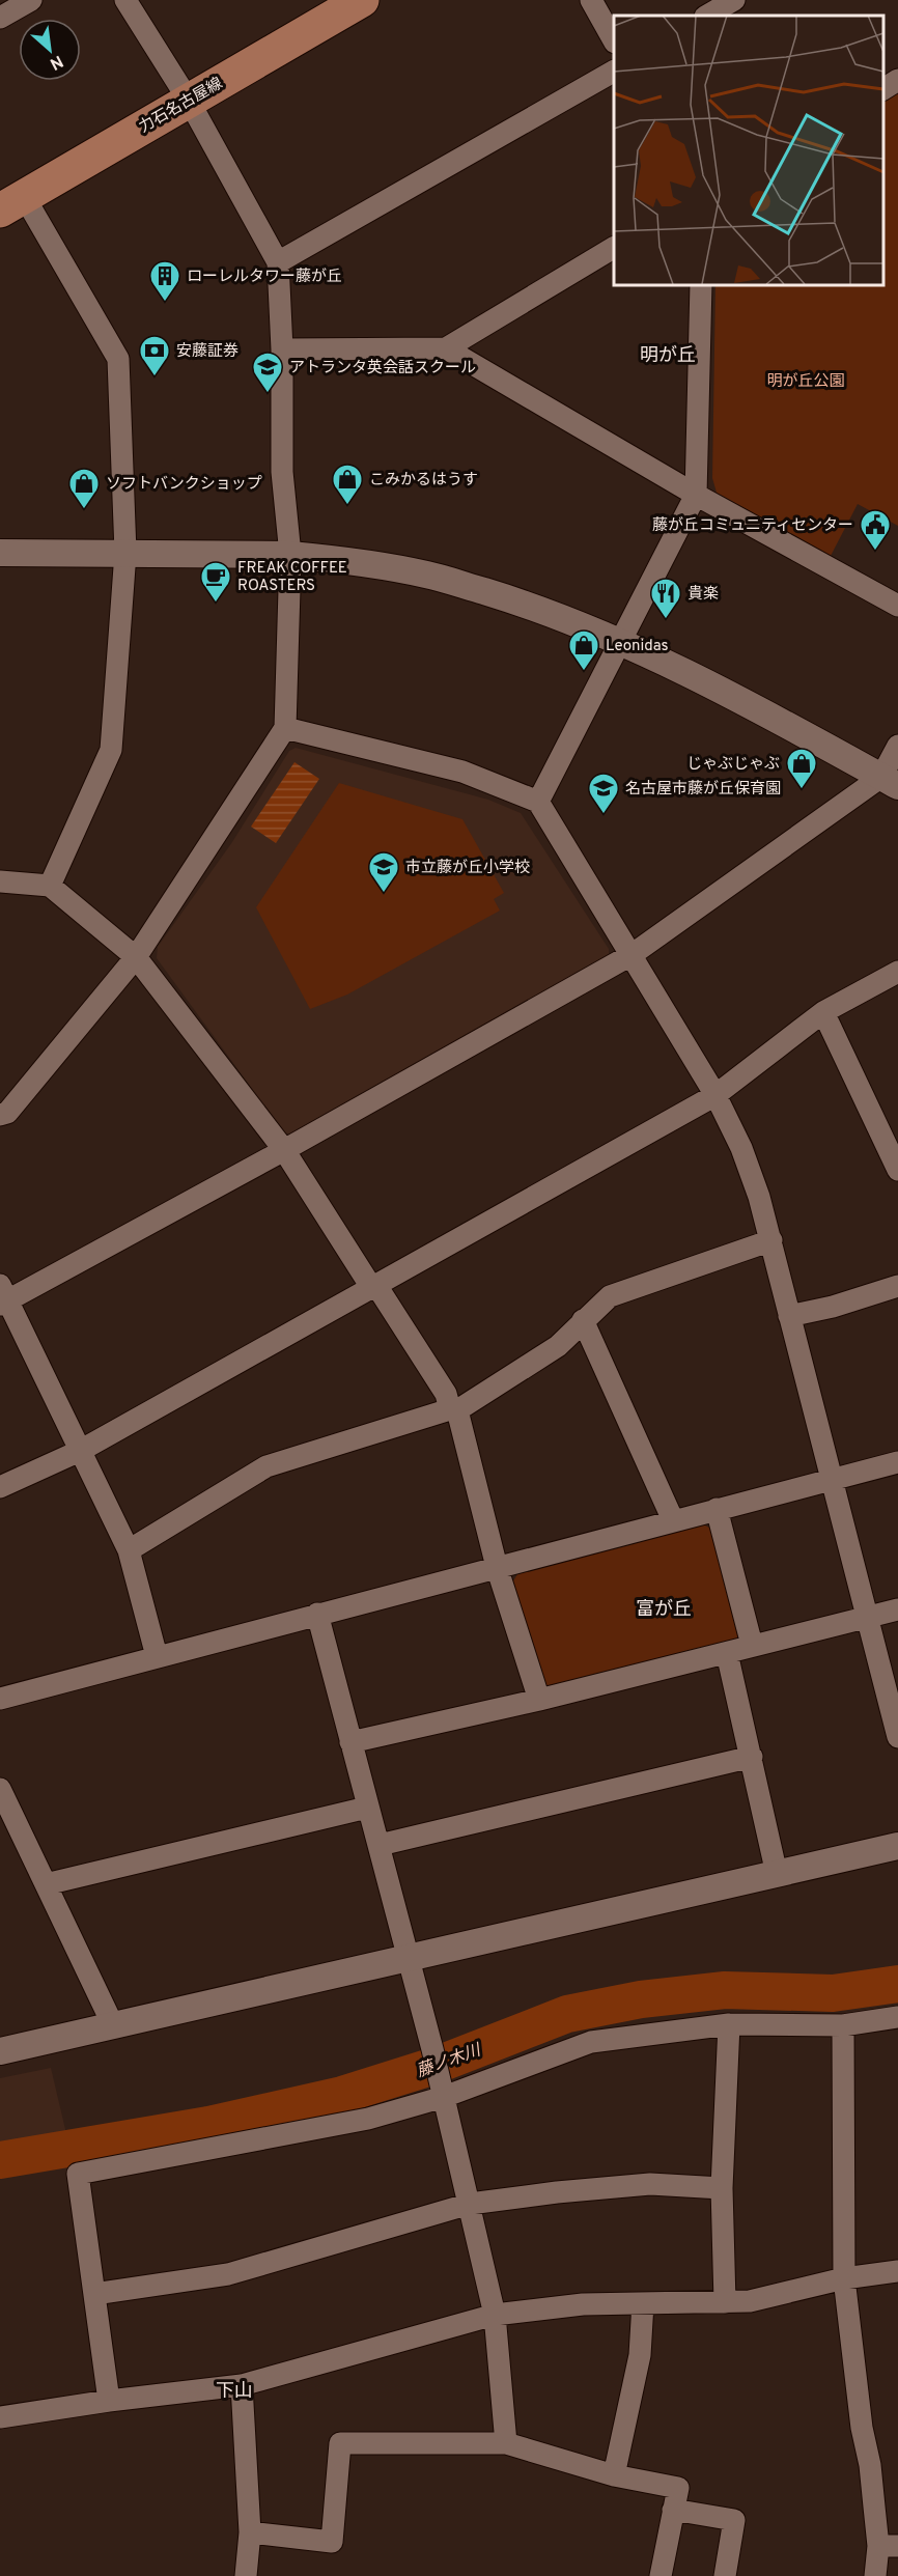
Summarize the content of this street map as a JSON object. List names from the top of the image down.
{
  "streets": {
    "main road": ["力石名古屋線"]
  },
  "districts": ["明が丘", "富が丘", "下山"],
  "water": ["藤ノ木川"],
  "parks": ["明が丘公園"],
  "places": {
    "building": ["ローレルタワー藤が丘"],
    "bank": ["安藤証券"],
    "school or university": ["アトランタ英会話スクール", "名古屋市藤が丘保育園", "市立藤が丘小学校"],
    "shop": [
      "こみかるはうす",
      "ソフトバンクショップ",
      "Leonidas",
      "じゃぶじゃぶ"
    ],
    "public building": ["藤が丘コミュニティセンター"],
    "cafe": ["FREAK COFFEE ROASTERS"],
    "restaurant": ["貴楽"]
  },
  "north": "bottom right"
}
